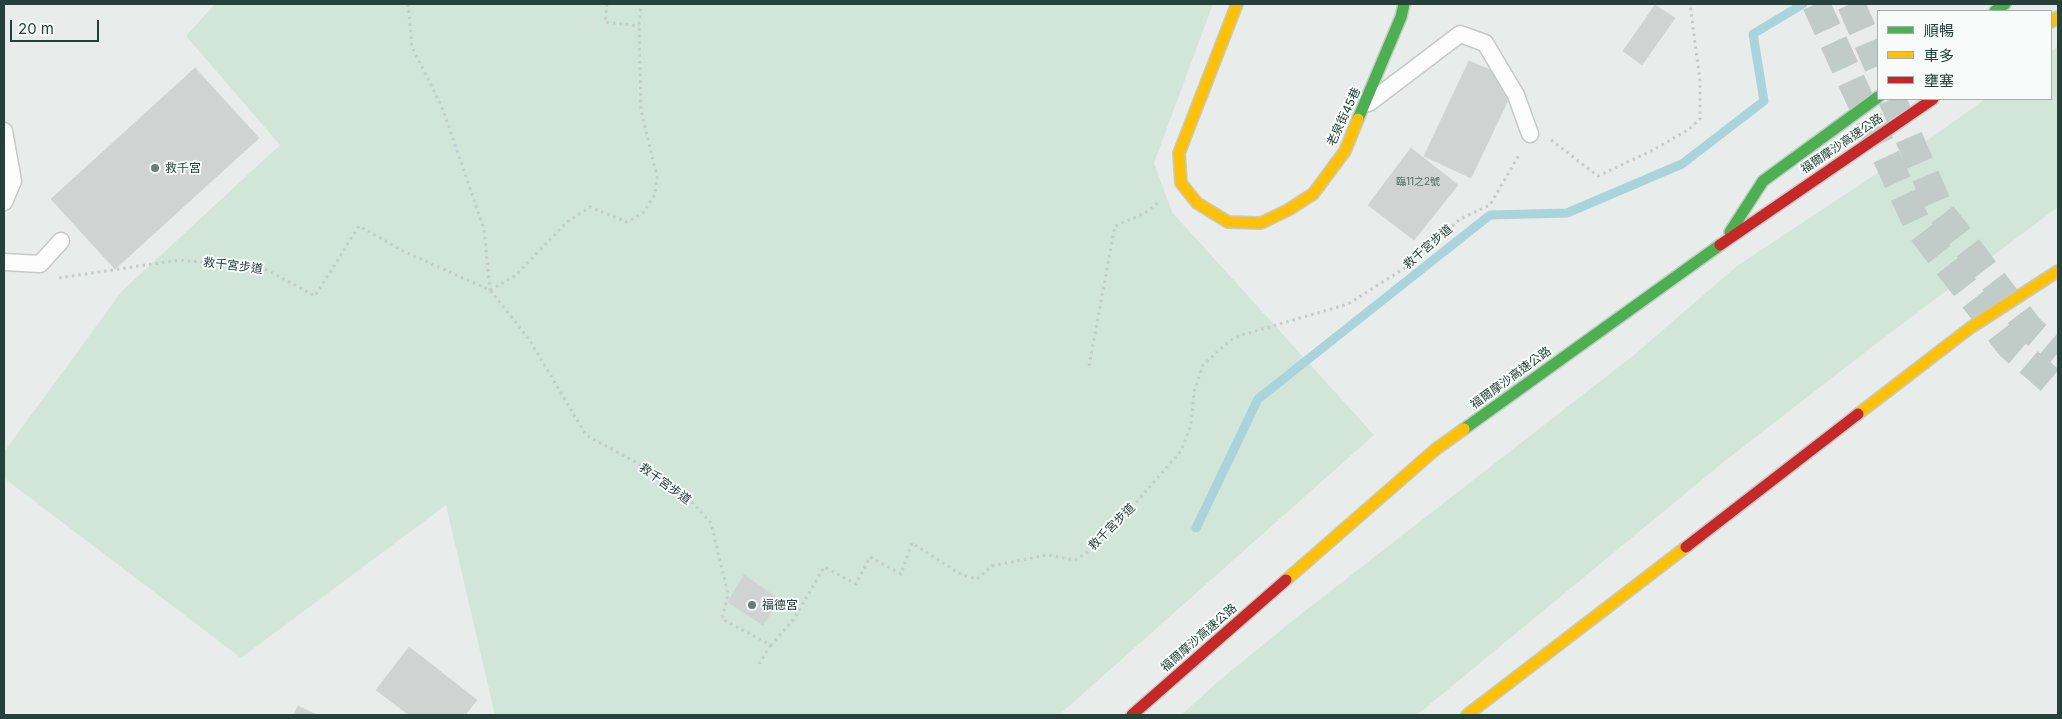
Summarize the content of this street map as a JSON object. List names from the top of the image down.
{
  "streets": {
    "main road": ["老泉街45巷", "福爾摩沙高速公路"],
    "path": ["救千宮步道"]
  },
  "places": ["救千宮", "福德宮"],
  "house_numbers": ["臨11之2號"],
  "legend": ["順暢", "車多", "壅塞"],
  "scale_bar": "20 m"
}
